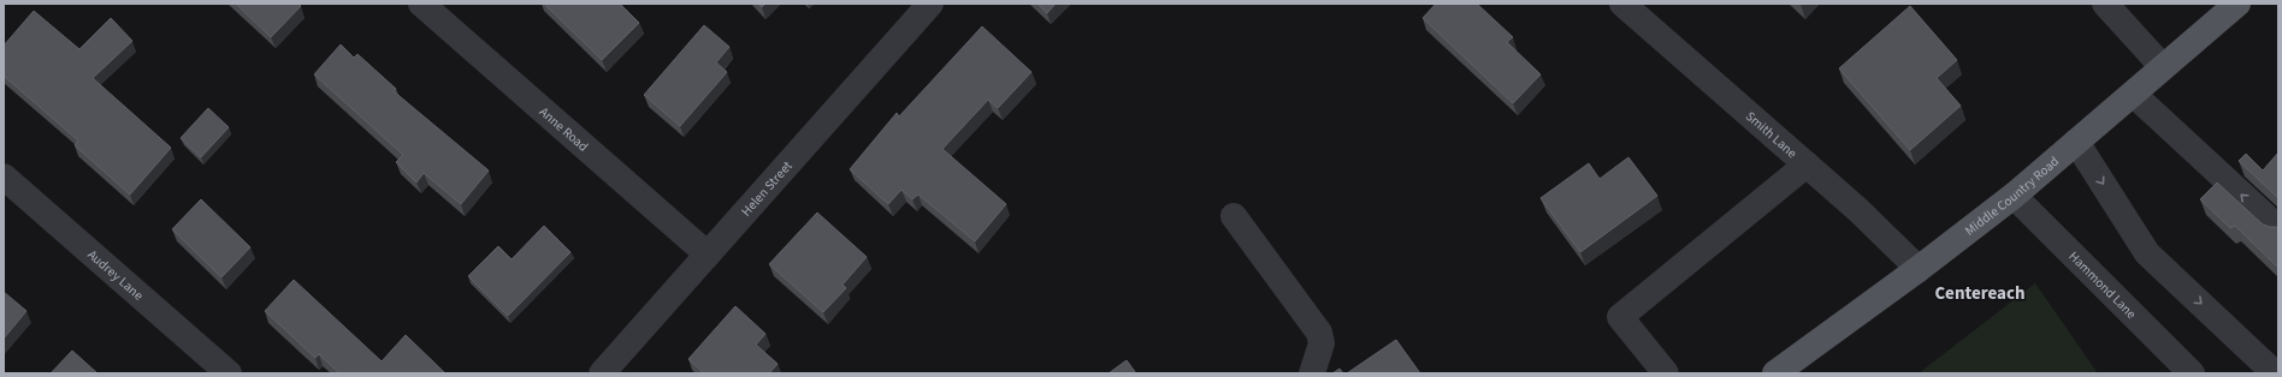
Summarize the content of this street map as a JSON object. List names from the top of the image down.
{
  "streets": {
    "main road": ["Middle Country Road"],
    "street": [
      "Anne Road",
      "Smith Lane",
      "Helen Street",
      "Audrey Lane",
      "Hammond Lane"
    ]
  },
  "crossings": [
    ["Anne Road", "Helen Street"],
    ["Smith Lane", "Middle Country Road"],
    ["Middle Country Road", "Hammond Lane"]
  ],
  "districts": ["Centereach"]
}
